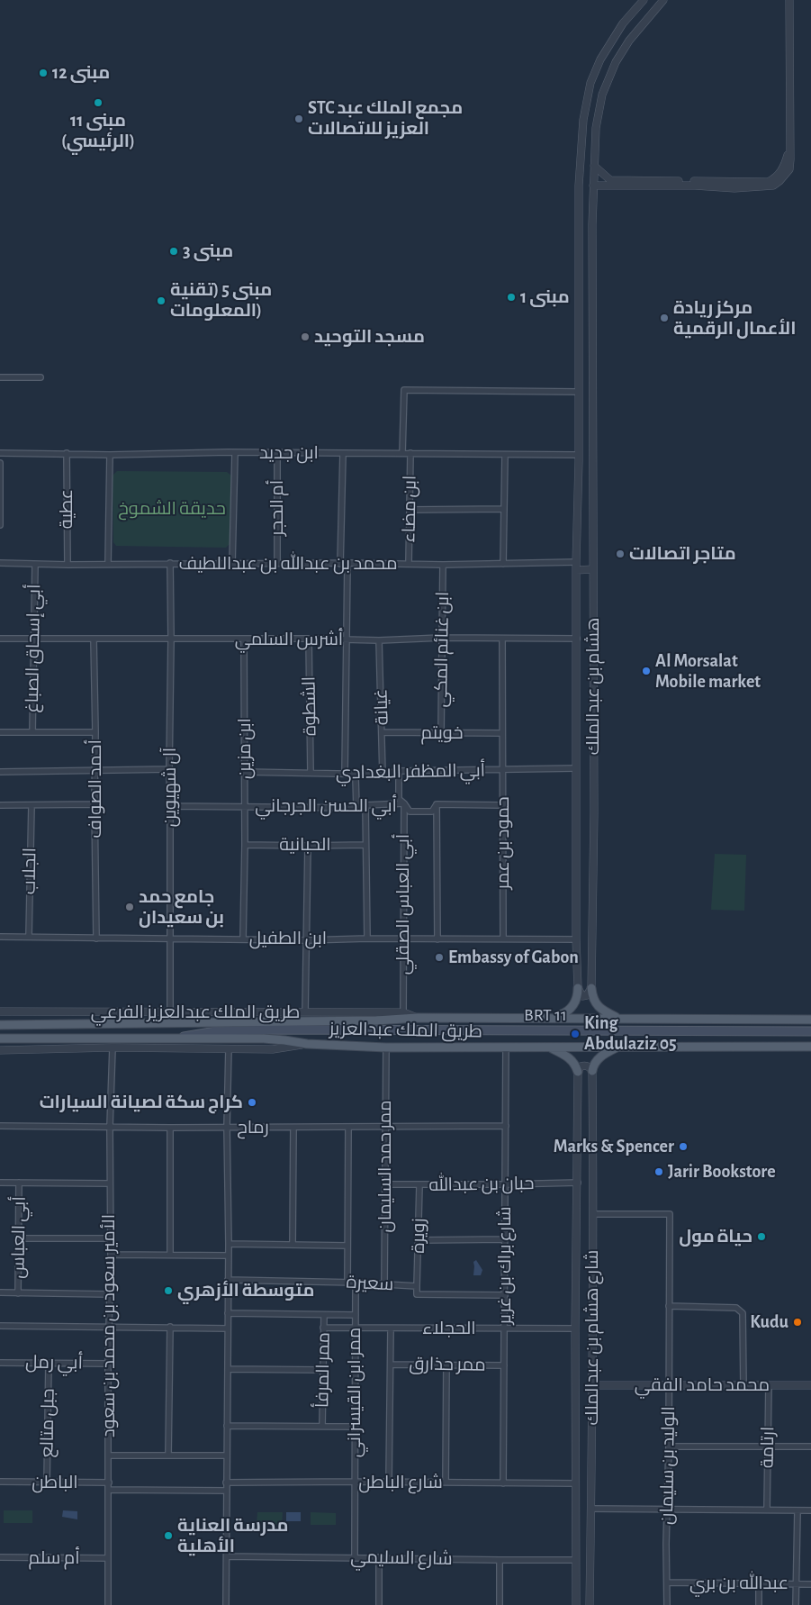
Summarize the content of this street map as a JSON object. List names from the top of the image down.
{
  "streets": {
    "main road": ["BRT 11", "طريق الملك عبدالعزيز"],
    "street": [
      "ابن جديد",
      "أم الحجر",
      "عطية",
      "ابن مضاء",
      "محمد بن عبدالله بن عبداللطيف",
      "أشرس السلمي",
      "أبي إسحاق الصباغ",
      "ابن غنائم المكي",
      "هشام بن عبدالملك",
      "الشطوة",
      "غيانة",
      "خويتم",
      "ابن مزين",
      "أبي المظفر البغدادي",
      "آل شهيوين",
      "أحمد الصواف",
      "أبي الحسن الجرجاني",
      "حمود بن عمر",
      "الحبانية",
      "الجلاب",
      "أبي العباس الصقلي",
      "ابن الطفيل",
      "طريق الملك عبدالعزيز الفرعي",
      "رماح",
      "ممر حمد السليمان",
      "حبان بن عبدالله",
      "زويرة",
      "أبي العباس",
      "شارع براك بن غرير",
      "سعيرة",
      "الأمير سعود بن محمد بن سعود",
      "الحجلاء",
      "شارع هشام بن عبدالملك",
      "أبي رمل",
      "ممر حذارق",
      "ممر المرفأ",
      "محمد حامد الفقي",
      "ممر ابن القيسراني",
      "جبل متالع",
      "ارتامة",
      "الوليد بن سليمان",
      "الباطن",
      "شارع الباطن",
      "أم سلم",
      "شارع السليمي",
      "عبدالله بن بري"
    ]
  },
  "crossings": [
    ["ابن جديد", "أم الحجر"],
    ["ابن جديد", "عطية"],
    ["ابن جديد", "ابن مضاء"],
    ["ابن جديد", "هشام بن عبدالملك"],
    ["أم الحجر", "محمد بن عبدالله بن عبداللطيف"],
    ["عطية", "محمد بن عبدالله بن عبداللطيف"],
    ["ابن مضاء", "محمد بن عبدالله بن عبداللطيف"],
    ["محمد بن عبدالله بن عبداللطيف", "أبي إسحاق الصباغ"],
    ["محمد بن عبدالله بن عبداللطيف", "ابن غنائم المكي"],
    ["محمد بن عبدالله بن عبداللطيف", "هشام بن عبدالملك"],
    ["محمد بن عبدالله بن عبداللطيف", "آل شهيوين"],
    ["أشرس السلمي", "أبي إسحاق الصباغ"],
    ["أشرس السلمي", "ابن غنائم المكي"],
    ["أشرس السلمي", "هشام بن عبدالملك"],
    ["أشرس السلمي", "الشطوة"],
    ["أشرس السلمي", "غيانة"],
    ["أشرس السلمي", "ابن مزين"],
    ["أشرس السلمي", "آل شهيوين"],
    ["أشرس السلمي", "أحمد الصواف"],
    ["أشرس السلمي", "حمود بن عمر"],
    ["ابن غنائم المكي", "خويتم"],
    ["هشام بن عبدالملك", "أبي المظفر البغدادي"],
    ["هشام بن عبدالملك", "ابن الطفيل"],
    ["الشطوة", "أبي المظفر البغدادي"],
    ["غيانة", "خويتم"],
    ["غيانة", "أبي المظفر البغدادي"],
    ["خويتم", "حمود بن عمر"],
    ["ابن مزين", "أبي المظفر البغدادي"],
    ["ابن مزين", "أبي الحسن الجرجاني"],
    ["ابن مزين", "الحبانية"],
    ["ابن مزين", "ابن الطفيل"],
    ["أبي المظفر البغدادي", "حمود بن عمر"],
    ["أبي المظفر البغدادي", "أبي العباس الصقلي"],
    ["آل شهيوين", "أبي الحسن الجرجاني"],
    ["آل شهيوين", "ابن الطفيل"],
    ["آل شهيوين", "طريق الملك عبدالعزيز الفرعي"],
    ["أحمد الصواف", "ابن الطفيل"],
    ["أبي الحسن الجرجاني", "حمود بن عمر"],
    ["أبي الحسن الجرجاني", "أبي العباس الصقلي"],
    ["حمود بن عمر", "ابن الطفيل"],
    ["الجلاب", "ابن الطفيل"],
    ["أبي العباس الصقلي", "ابن الطفيل"],
    ["أبي العباس الصقلي", "طريق الملك عبدالعزيز الفرعي"],
    ["طريق الملك عبدالعزيز الفرعي", "طريق الملك عبدالعزيز"],
    ["طريق الملك عبدالعزيز الفرعي", "الأمير سعود بن محمد بن سعود"],
    ["BRT 11", "طريق الملك عبدالعزيز"],
    ["طريق الملك عبدالعزيز", "ممر حمد السليمان"],
    ["طريق الملك عبدالعزيز", "شارع براك بن غرير"],
    ["رماح", "ممر حمد السليمان"],
    ["رماح", "شارع براك بن غرير"],
    ["رماح", "الأمير سعود بن محمد بن سعود"],
    ["ممر حمد السليمان", "حبان بن عبدالله"],
    ["ممر حمد السليمان", "سعيرة"],
    ["حبان بن عبدالله", "زويرة"],
    ["حبان بن عبدالله", "شارع براك بن غرير"],
    ["حبان بن عبدالله", "شارع هشام بن عبدالملك"],
    ["زويرة", "سعيرة"],
    ["شارع براك بن غرير", "سعيرة"],
    ["شارع براك بن غرير", "الحجلاء"],
    ["شارع براك بن غرير", "ممر حذارق"],
    ["شارع براك بن غرير", "شارع الباطن"],
    ["سعيرة", "ممر ابن القيسراني"],
    ["الأمير سعود بن محمد بن سعود", "أبي رمل"],
    ["الأمير سعود بن محمد بن سعود", "الباطن"],
    ["الأمير سعود بن محمد بن سعود", "أم سلم"],
    ["الحجلاء", "شارع هشام بن عبدالملك"],
    ["الحجلاء", "ممر المرفأ"],
    ["الحجلاء", "ممر ابن القيسراني"],
    ["شارع هشام بن عبدالملك", "محمد حامد الفقي"],
    ["شارع هشام بن عبدالملك", "الوليد بن سليمان"],
    ["شارع هشام بن عبدالملك", "شارع الباطن"],
    ["شارع هشام بن عبدالملك", "شارع السليمي"],
    ["أبي رمل", "جبل متالع"],
    ["محمد حامد الفقي", "ارتامة"],
    ["محمد حامد الفقي", "الوليد بن سليمان"],
    ["ممر ابن القيسراني", "شارع الباطن"],
    ["ممر ابن القيسراني", "شارع السليمي"],
    ["جبل متالع", "الباطن"],
    ["الوليد بن سليمان", "عبدالله بن بري"]
  ],
  "parks": ["حديقة الشموخ"],
  "places": [
    "مبنى 12",
    "مبنى 11 (الرئيسي)",
    "STC مجمع الملك عبد العزيز للاتصالات",
    "مبنى 3",
    "مبنى 1",
    "مبنى 5 (تقنية المعلومات)",
    "مركز ريادة الأعمال الرقمية",
    "مسجد التوحيد",
    "متاجر اتصالات",
    "Al Morsalat Mobile market",
    "جامع حمد بن سعيدان",
    "Embassy of Gabon",
    "King Abdulaziz 05",
    "كراج سكة لصيانة السيارات",
    "Marks & Spencer",
    "Jarir Bookstore",
    "حياة مول",
    "متوسطة الأزهري",
    "Kudu",
    "مدرسة العناية الأهلية"
  ]
}
